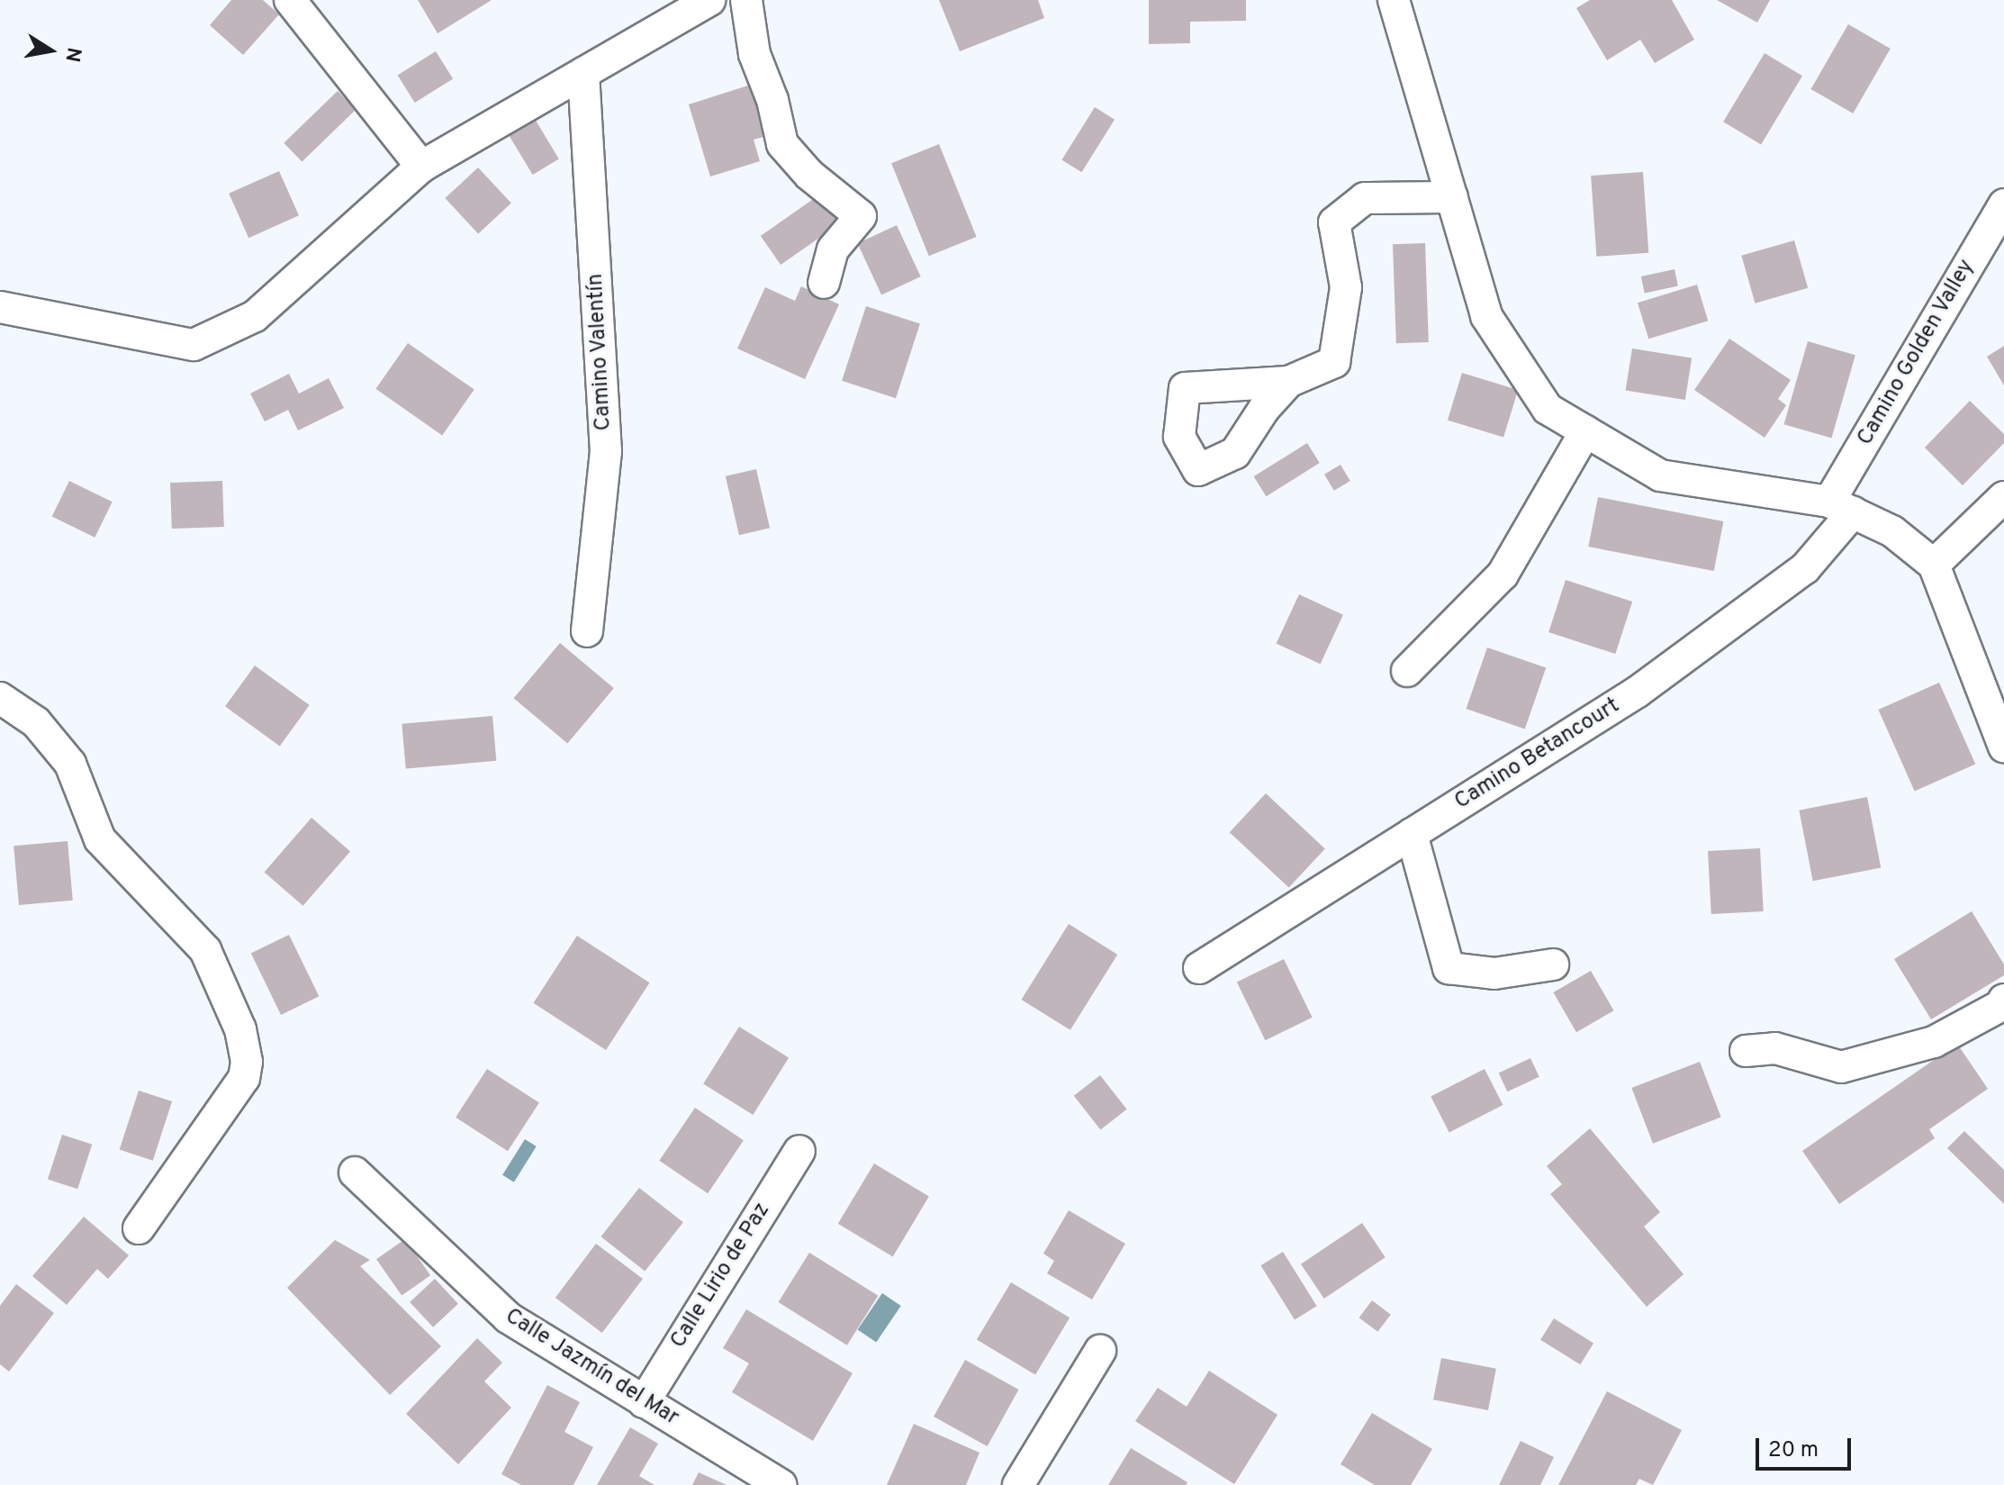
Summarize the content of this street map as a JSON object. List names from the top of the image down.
{
  "streets": {
    "street": [
      "Camino Valentín",
      "Camino Golden Valley",
      "Camino Betancourt",
      "Calle Lirio de Paz",
      "Calle Jazmín del Mar"
    ]
  },
  "crossings": [
    ["Camino Golden Valley", "Camino Betancourt"],
    ["Calle Lirio de Paz", "Calle Jazmín del Mar"]
  ],
  "scale_bar": "20 m",
  "north": "right"
}
